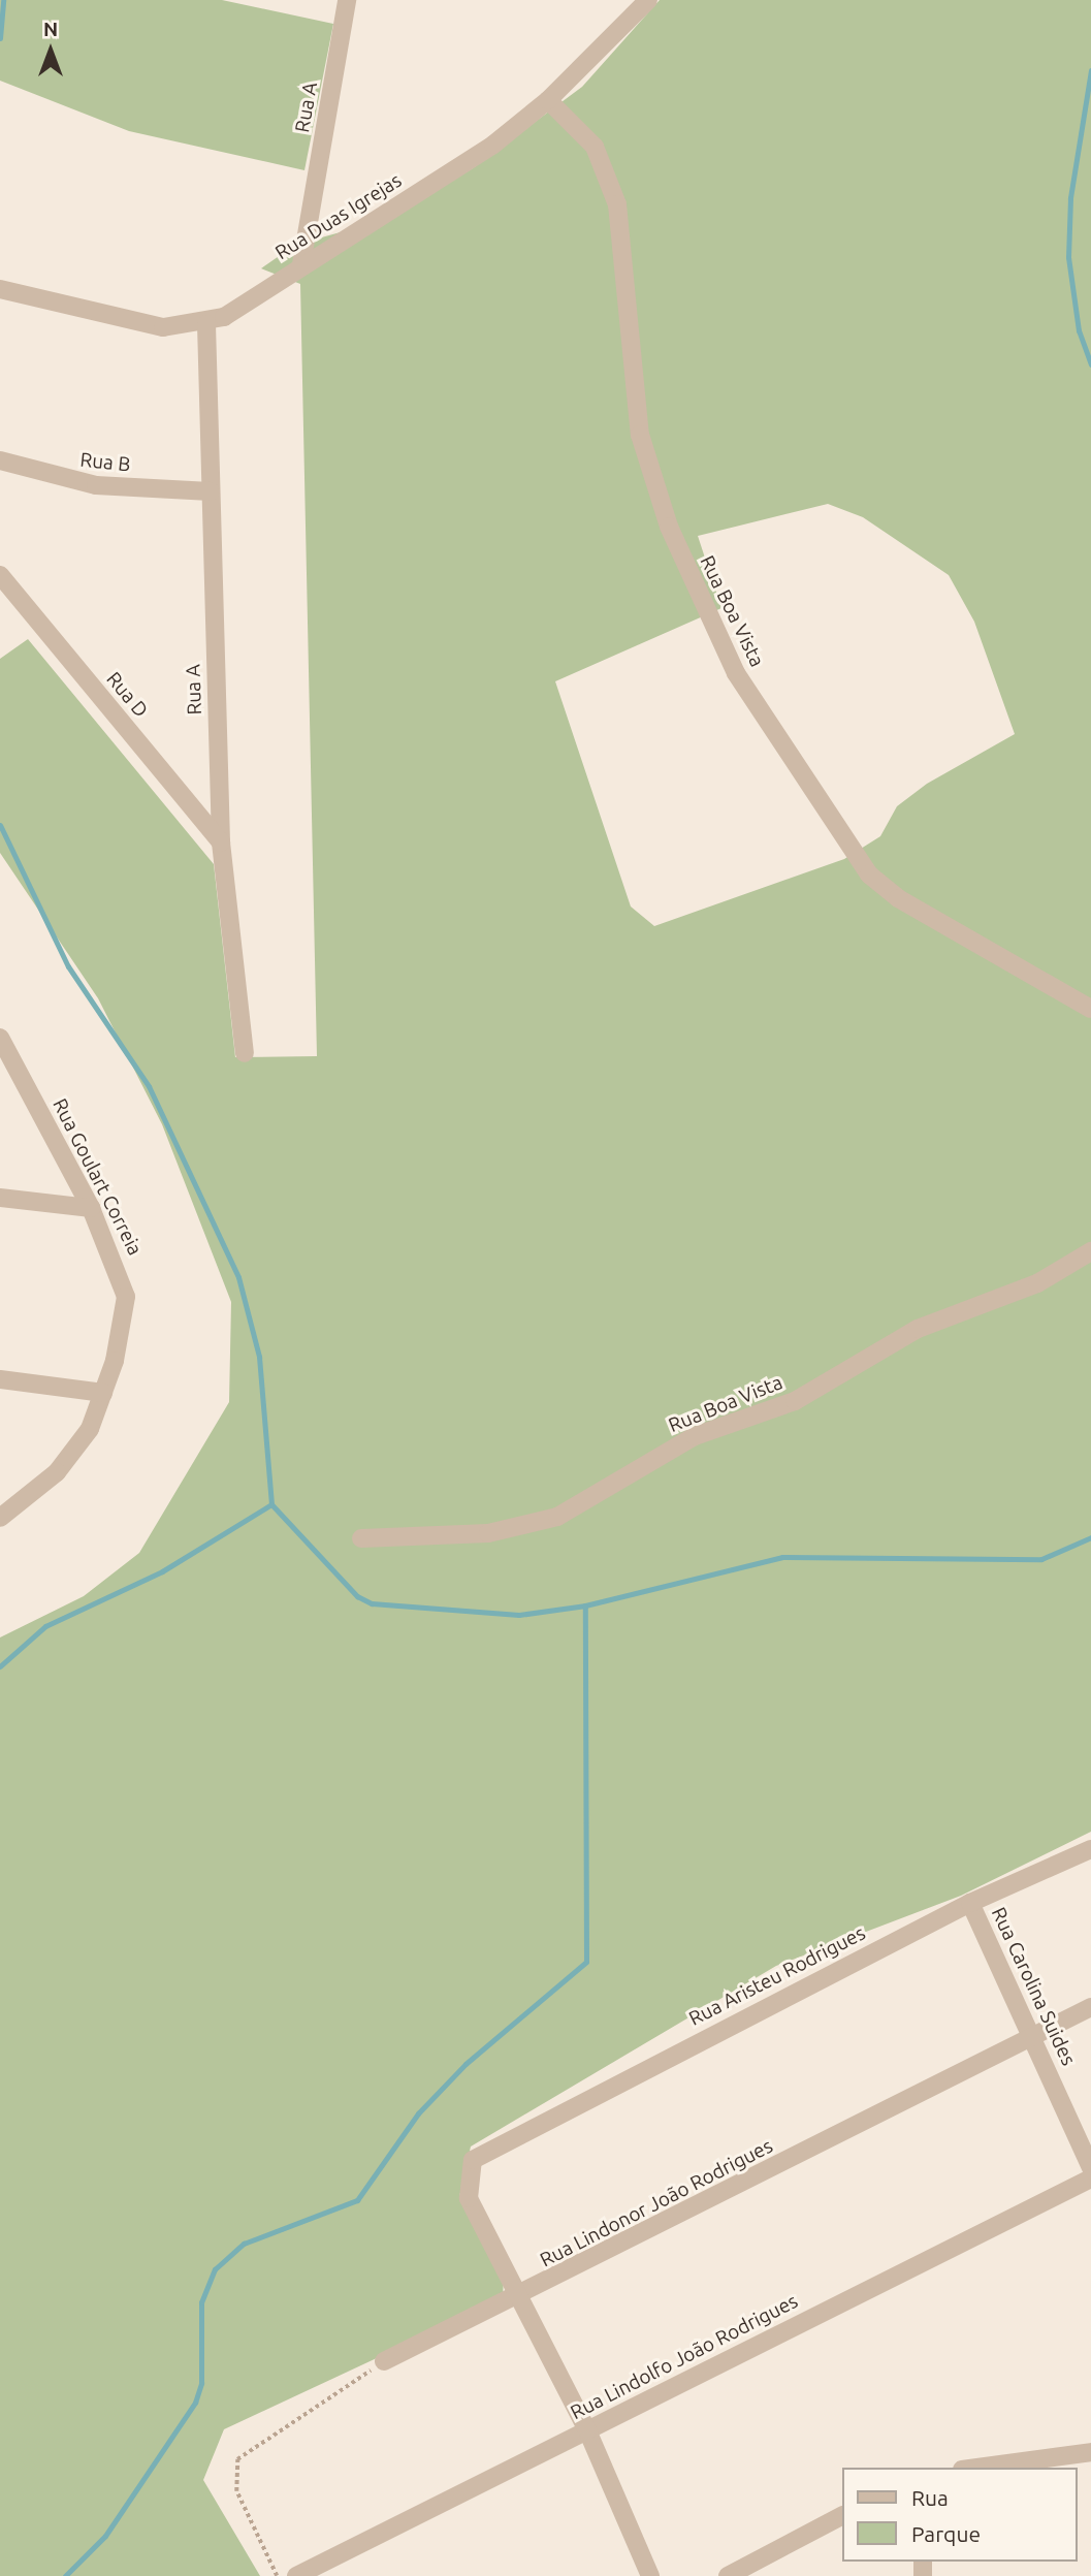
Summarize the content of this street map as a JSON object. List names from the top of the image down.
{
  "streets": {
    "street": [
      "Rua A",
      "Rua Duas Igrejas",
      "Rua B",
      "Rua Boa Vista",
      "Rua D",
      "Rua Goulart Correia",
      "Rua Aristeu Rodrigues",
      "Rua Carolina Suides",
      "Rua Lindonor João Rodrigues",
      "Rua Lindolfo João Rodrigues"
    ]
  },
  "crossings": [
    ["Rua A", "Rua Duas Igrejas"],
    ["Rua A", "Rua B"],
    ["Rua A", "Rua D"],
    ["Rua Duas Igrejas", "Rua Boa Vista"],
    ["Rua Aristeu Rodrigues", "Rua Carolina Suides"],
    ["Rua Aristeu Rodrigues", "Rua Lindonor João Rodrigues"],
    ["Rua Carolina Suides", "Rua Lindonor João Rodrigues"]
  ],
  "legend": ["Rua", "Parque"],
  "north": "top"
}
